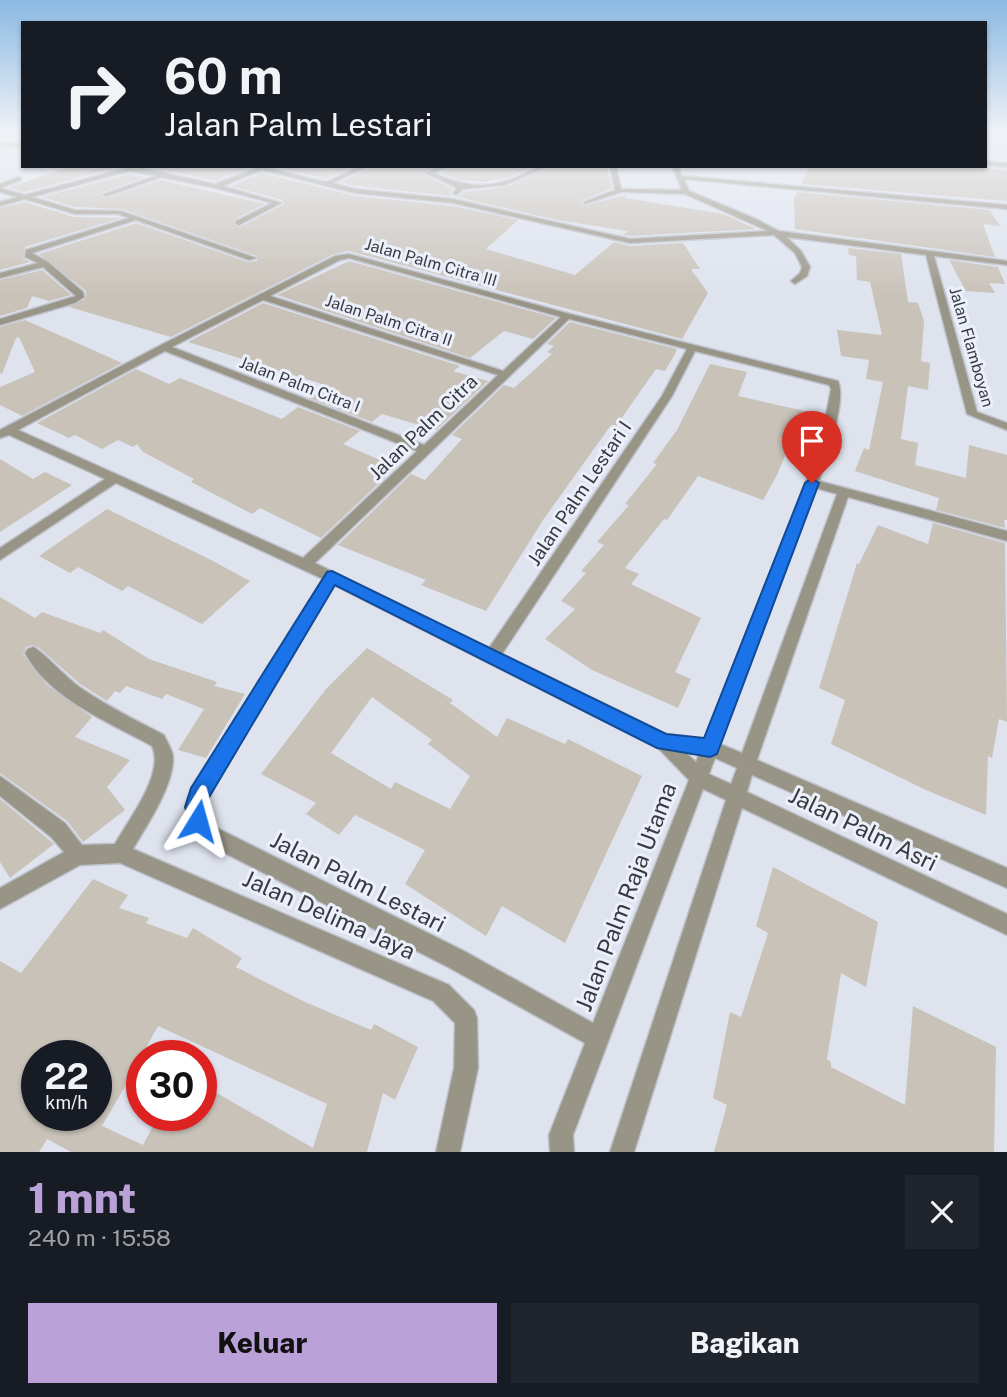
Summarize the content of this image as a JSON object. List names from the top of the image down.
{
  "streets": {
    "street": [
      "Jalan Palm Citra III",
      "Jalan Palm Citra II",
      "Jalan Flamboyan",
      "Jalan Palm Citra I",
      "Jalan Palm Citra",
      "Jalan Palm Lestari I",
      "Jalan Palm Asri",
      "Jalan Palm Lestari",
      "Jalan Palm Raja Utama",
      "Jalan Delima Jaya"
    ]
  },
  "crossings": [
    ["Jalan Palm Citra III", "Jalan Palm Citra II"],
    ["Jalan Palm Citra III", "Jalan Palm Citra I"],
    ["Jalan Palm Citra III", "Jalan Palm Citra"],
    ["Jalan Palm Citra III", "Jalan Palm Lestari I"],
    ["Jalan Palm Citra III", "Jalan Palm Raja Utama"],
    ["Jalan Palm Citra II", "Jalan Palm Citra"],
    ["Jalan Palm Citra I", "Jalan Palm Citra"],
    ["Jalan Palm Asri", "Jalan Palm Raja Utama"],
    ["Jalan Palm Lestari", "Jalan Palm Raja Utama"]
  ],
  "page": {
    "turn": ["60 m", "Jalan Palm Lestari"],
    "speed": "22 km/h",
    "limit": "30",
    "heading": ["1 mnt", "240 m · 15:58"],
    "buttons": ["Keluar", "Bagikan"]
  }
}
